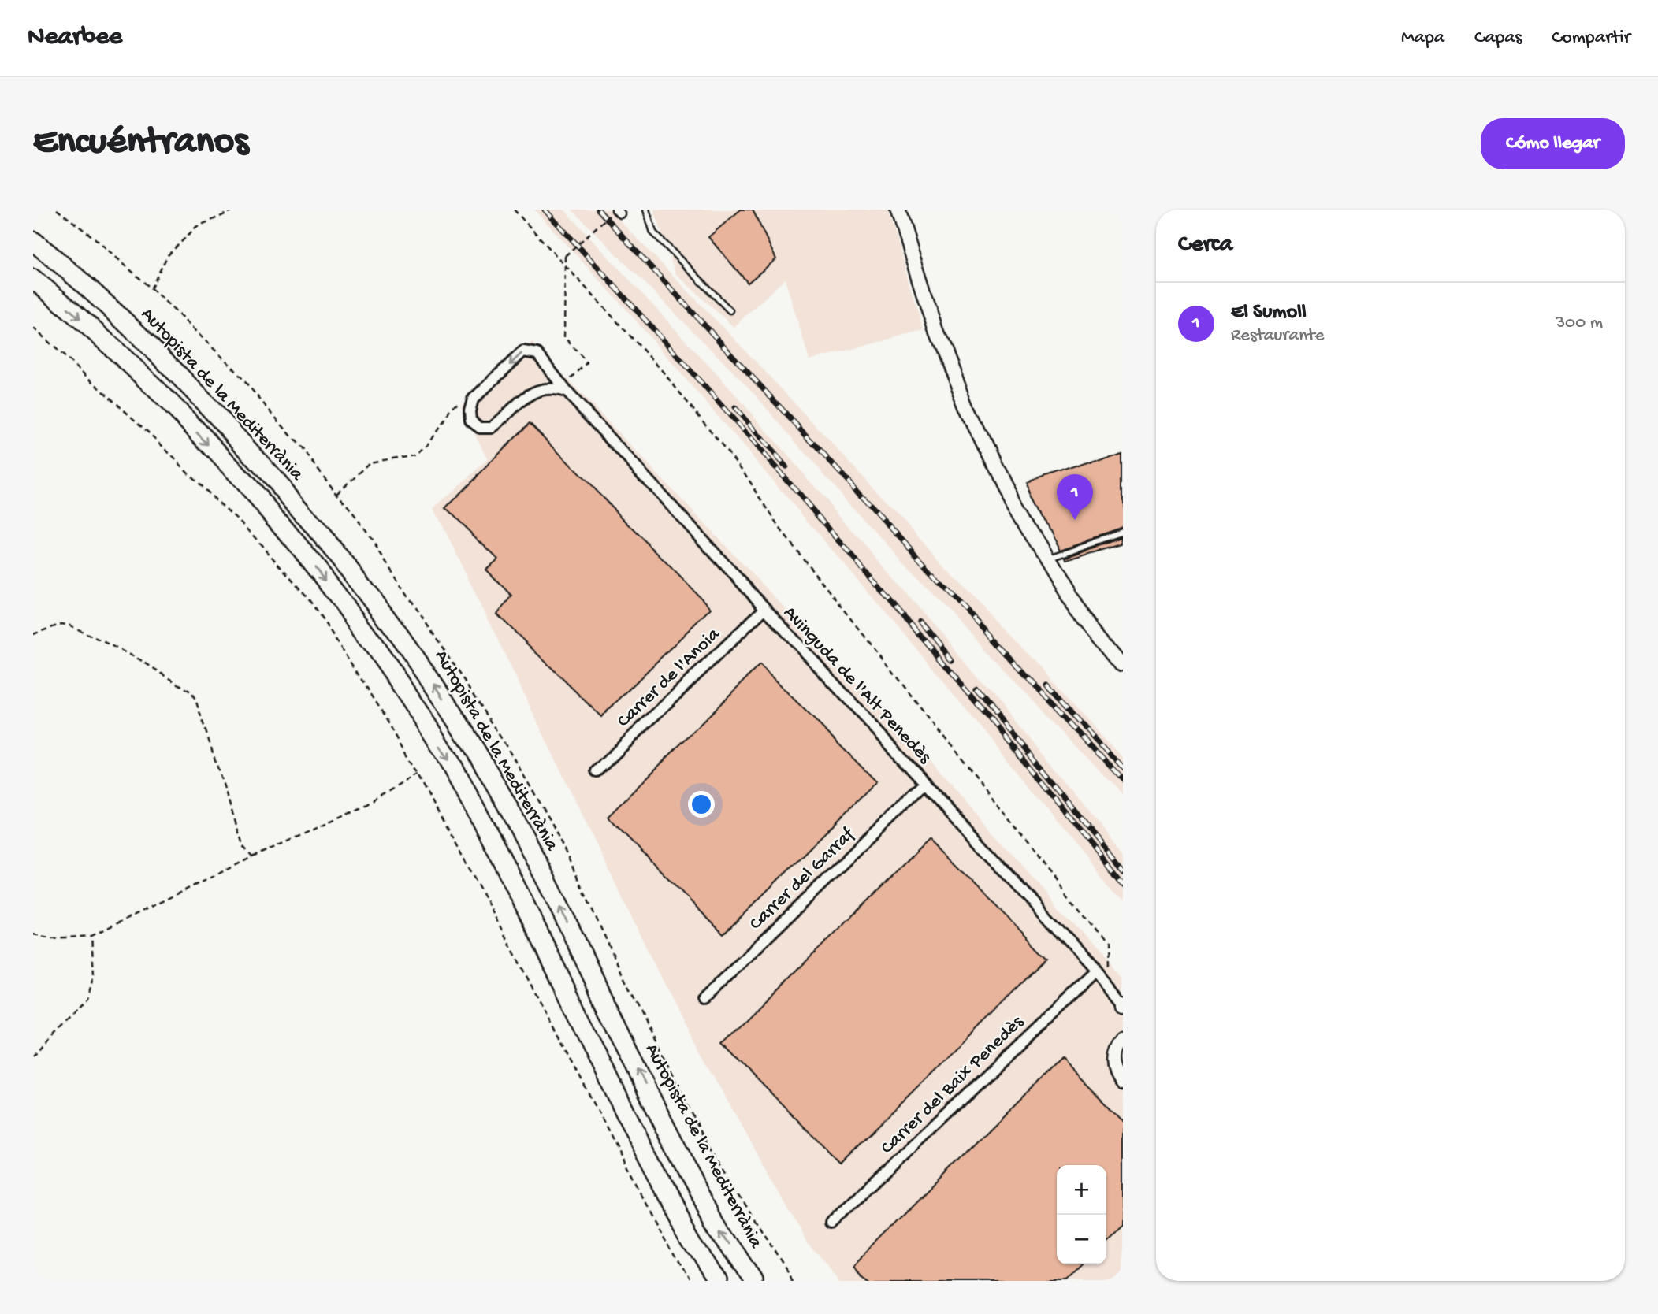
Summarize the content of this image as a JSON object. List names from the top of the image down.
{
  "streets": {
    "highway": ["Autopista de la Mediterrània"],
    "street": [
      "Carrer de l'Anoia",
      "Avinguda de l'Alt Penedès",
      "Carrer del Garraf",
      "Carrer del Baix Penedès"
    ]
  },
  "crossings": [
    ["Carrer de l'Anoia", "Avinguda de l'Alt Penedès"],
    ["Avinguda de l'Alt Penedès", "Carrer del Garraf"],
    ["Avinguda de l'Alt Penedès", "Carrer del Baix Penedès"]
  ],
  "page": {
    "header": "Nearbee",
    "nav": ["Mapa", "Capas", "Compartir"],
    "buttons": "Cómo llegar",
    "title": "Encuéntranos",
    "heading": "Cerca",
    "list": [
      {
        "mark": "1",
        "name": "El Sumoll",
        "note": "Restaurante",
        "value": "300 m"
      }
    ],
    "pins": "1",
    "map_buttons": ["+", "−"]
  }
}
